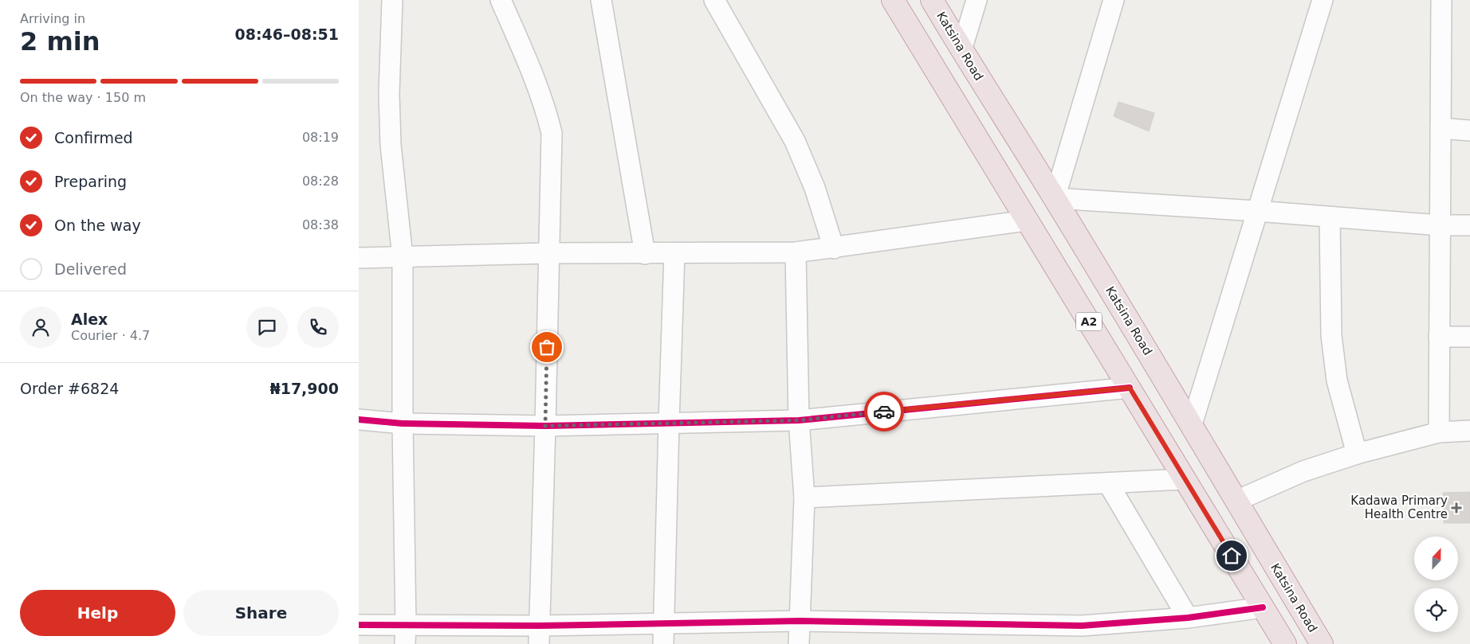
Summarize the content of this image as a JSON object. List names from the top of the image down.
{
  "streets": {
    "highway": ["Katsina Road", "A2"]
  },
  "places": {
    "health": ["Kadawa Primary Health Centre"]
  },
  "north": "top",
  "page": {
    "heading": ["2 min", "Arriving in", "08:46–08:51"],
    "panel": [
      "Alex",
      "Courier · 4.7",
      "Order #6824",
      "₦17,900"
    ],
    "bar": "On the way · 150 m",
    "list": [
      ["Confirmed", "08:19"],
      ["Preparing", "08:28"],
      ["On the way", "08:38"],
      "Delivered"
    ],
    "buttons": ["Help", "Share"]
  }
}
